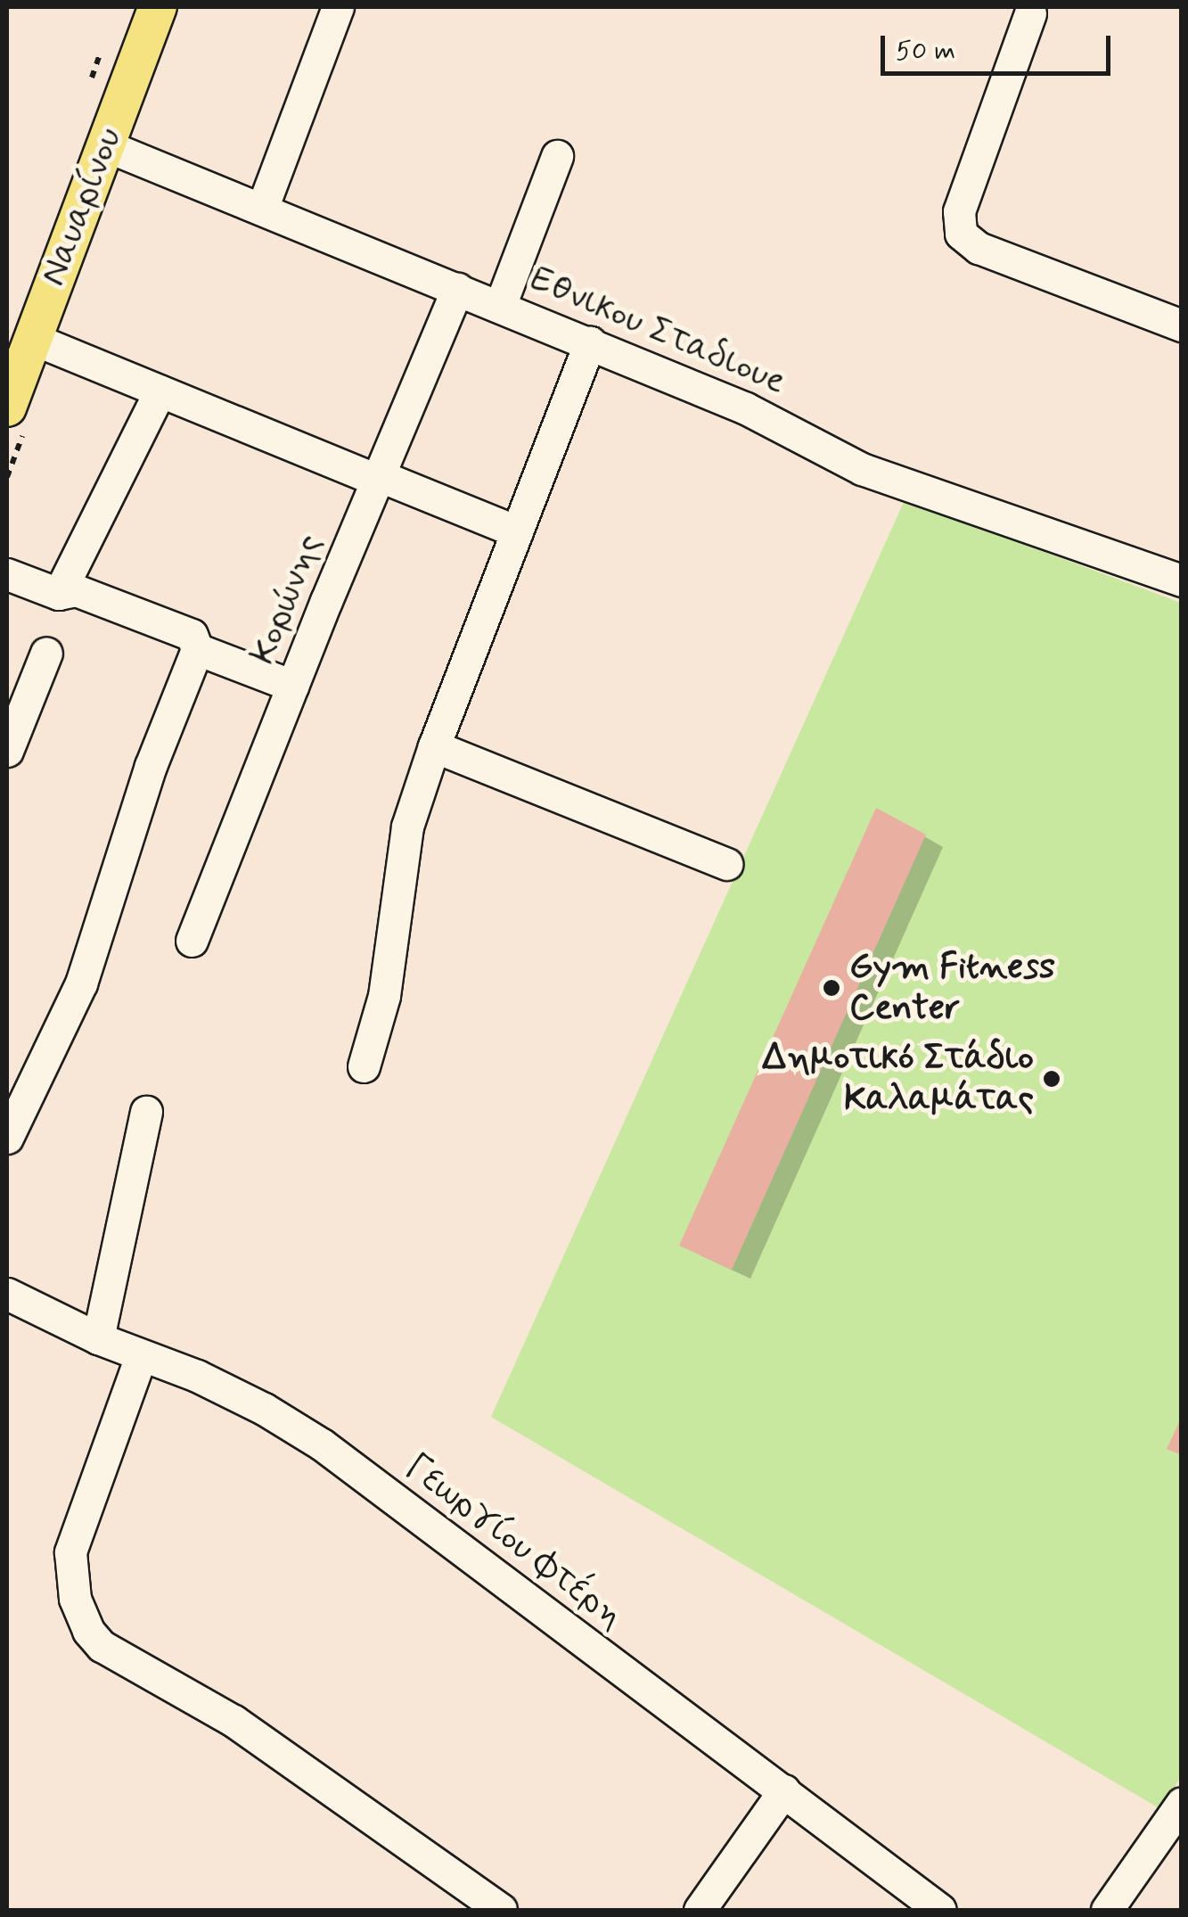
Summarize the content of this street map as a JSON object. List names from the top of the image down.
{
  "streets": {
    "main road": ["Ναυαρίνου"],
    "street": ["Εθνικου Σταδιουe", "Κορώνης", "Γεωργίου Φτέρη"]
  },
  "crossings": [
    ["Ναυαρίνου", "Εθνικου Σταδιουe"],
    ["Εθνικου Σταδιουe", "Κορώνης"]
  ],
  "places": ["Gym Fitness Center", "Δημοτικό Στάδιο Καλαμάτας"],
  "scale_bar": "50 m"
}
